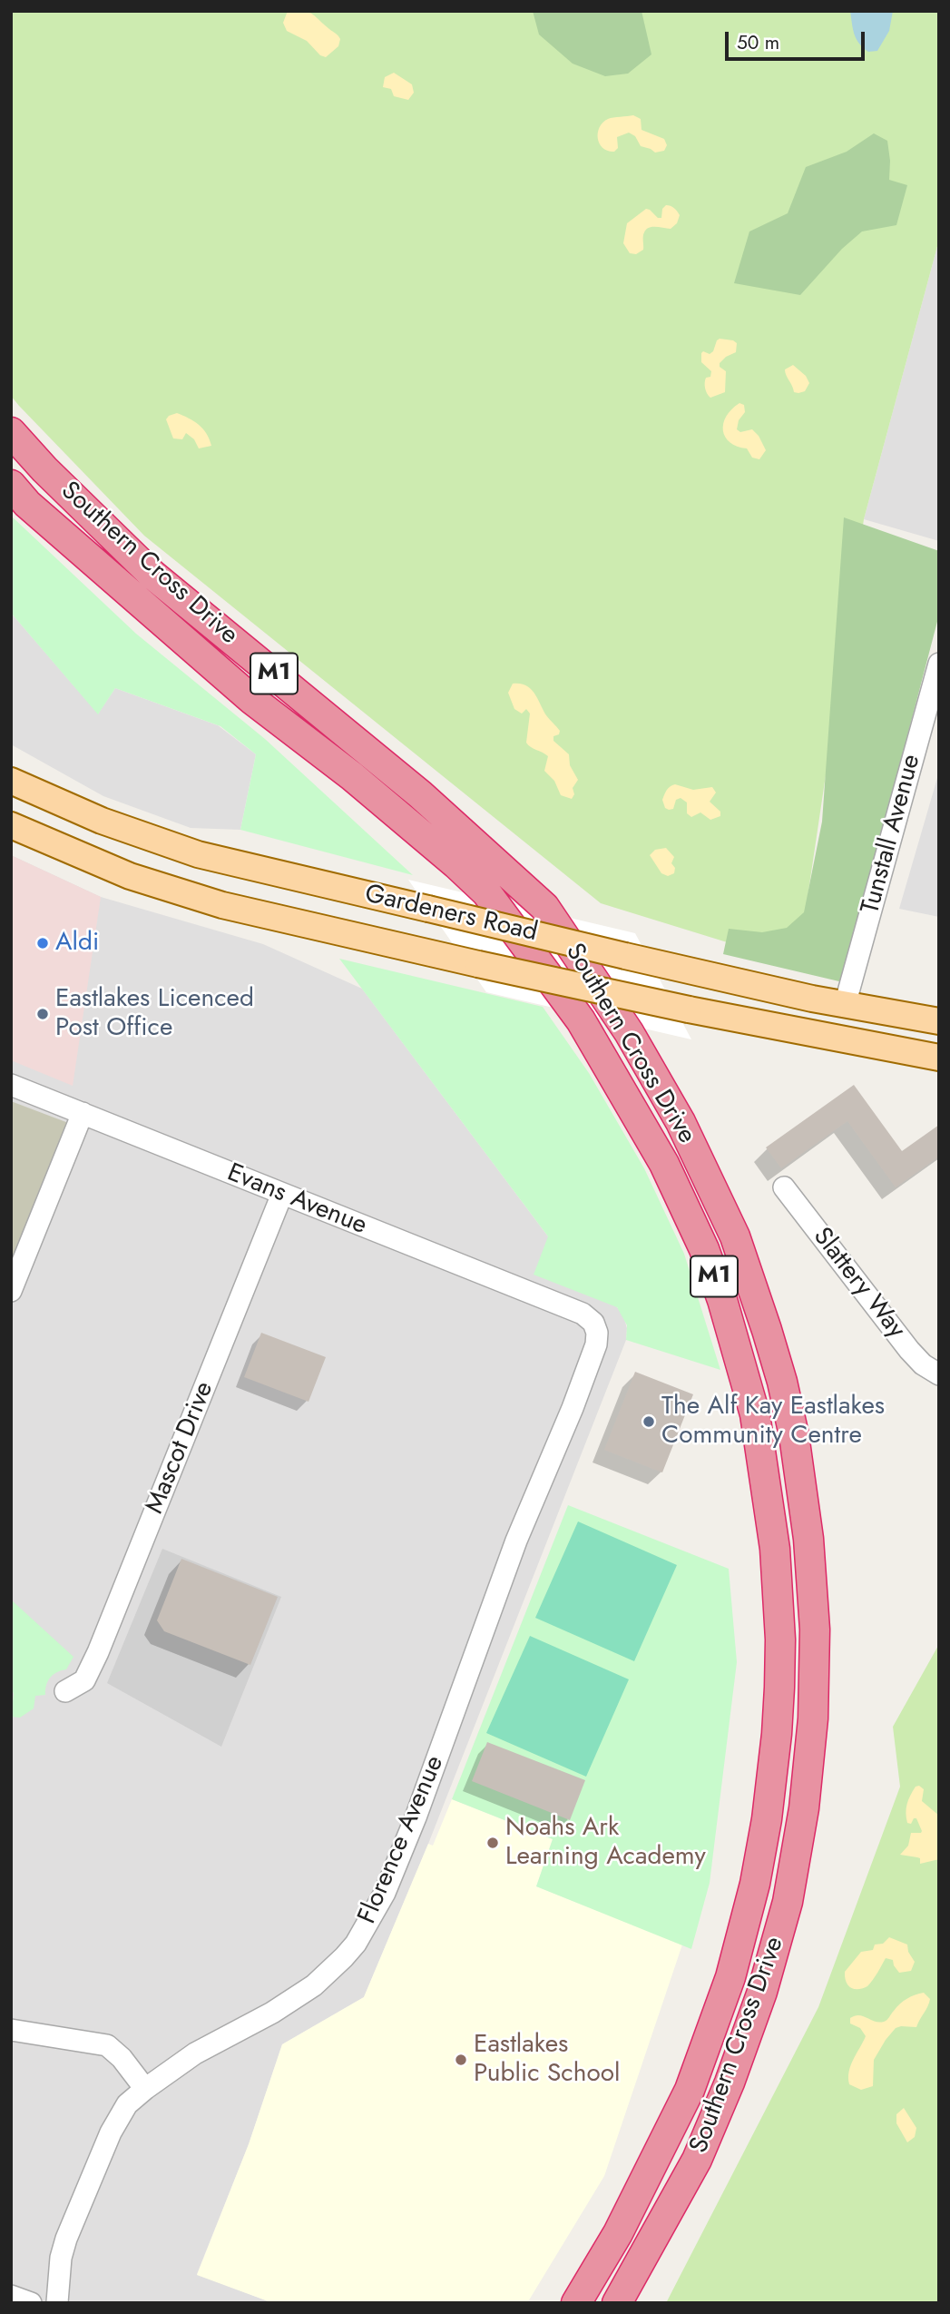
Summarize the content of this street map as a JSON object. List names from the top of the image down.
{
  "streets": {
    "highway": ["Southern Cross Drive", "M1"],
    "main road": ["Gardeners Road"],
    "street": [
      "Tunstall Avenue",
      "Evans Avenue",
      "Slattery Way",
      "Mascot Drive",
      "Florence Avenue"
    ]
  },
  "crossings": [
    ["Tunstall Avenue", "Gardeners Road"],
    ["Evans Avenue", "Mascot Drive"],
    ["Evans Avenue", "Florence Avenue"]
  ],
  "places": [
    "Aldi",
    "Eastlakes Licenced Post Office",
    "The Alf Kay Eastlakes Community Centre",
    "Noahs Ark Learning Academy",
    "Eastlakes Public School"
  ],
  "scale_bar": "50 m"
}
